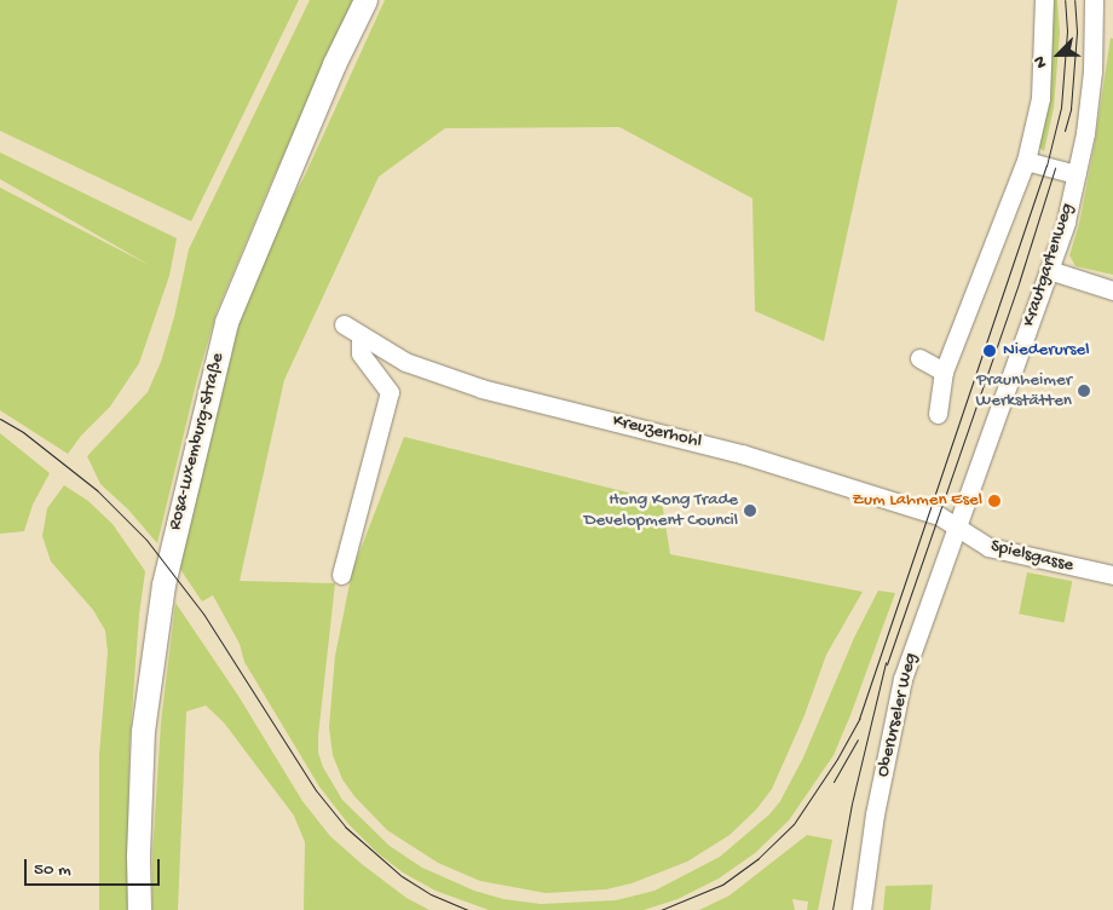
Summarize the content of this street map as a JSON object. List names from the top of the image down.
{
  "streets": {
    "main road": ["Rosa-Luxemburg-Straße"],
    "street": [
      "Krautgartenweg",
      "Kreuzerhohl",
      "Spielsgasse",
      "Oberurseler Weg"
    ]
  },
  "crossings": [
    ["Krautgartenweg", "Kreuzerhohl"],
    ["Krautgartenweg", "Spielsgasse"],
    ["Krautgartenweg", "Oberurseler Weg"],
    ["Kreuzerhohl", "Spielsgasse"],
    ["Kreuzerhohl", "Oberurseler Weg"],
    ["Spielsgasse", "Oberurseler Weg"]
  ],
  "places": [
    "Niederursel",
    "Praunheimer Werkstätten",
    "Zum Lahmen Esel",
    "Hong Kong Trade Development Council"
  ],
  "scale_bar": "50 m",
  "north": "bottom left"
}
